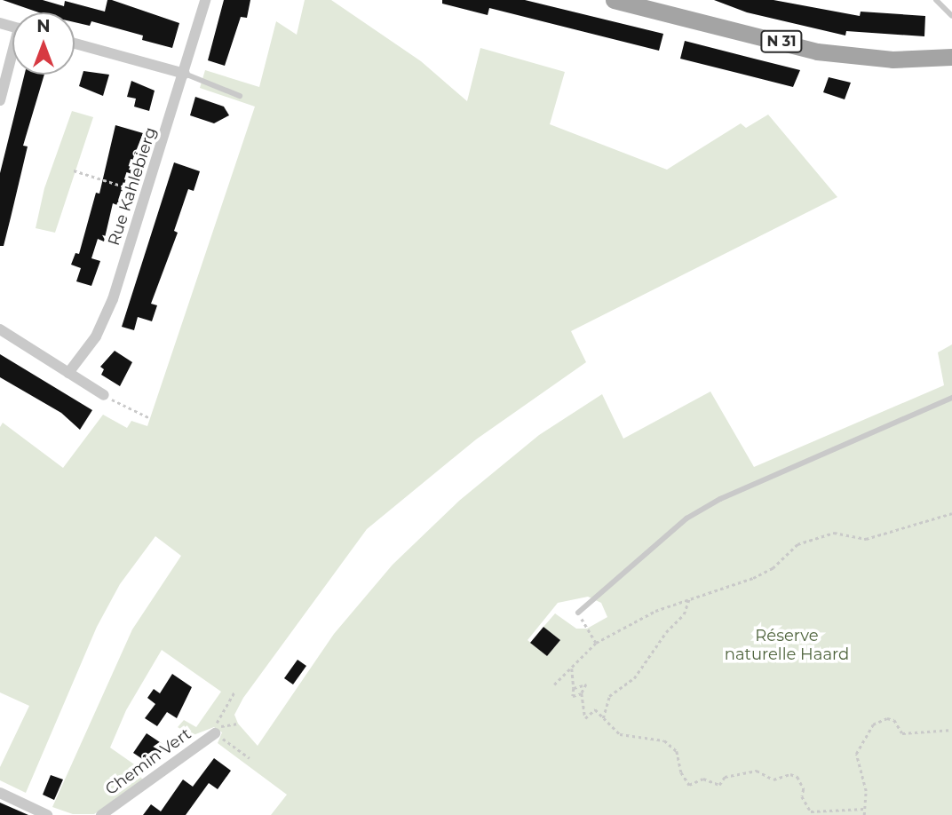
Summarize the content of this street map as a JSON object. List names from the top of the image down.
{
  "streets": {
    "main road": ["N 31"],
    "street": ["Rue Kahlebierg", "Chemin Vert"]
  },
  "parks": ["Réserve naturelle Haard"],
  "north": "top"
}
